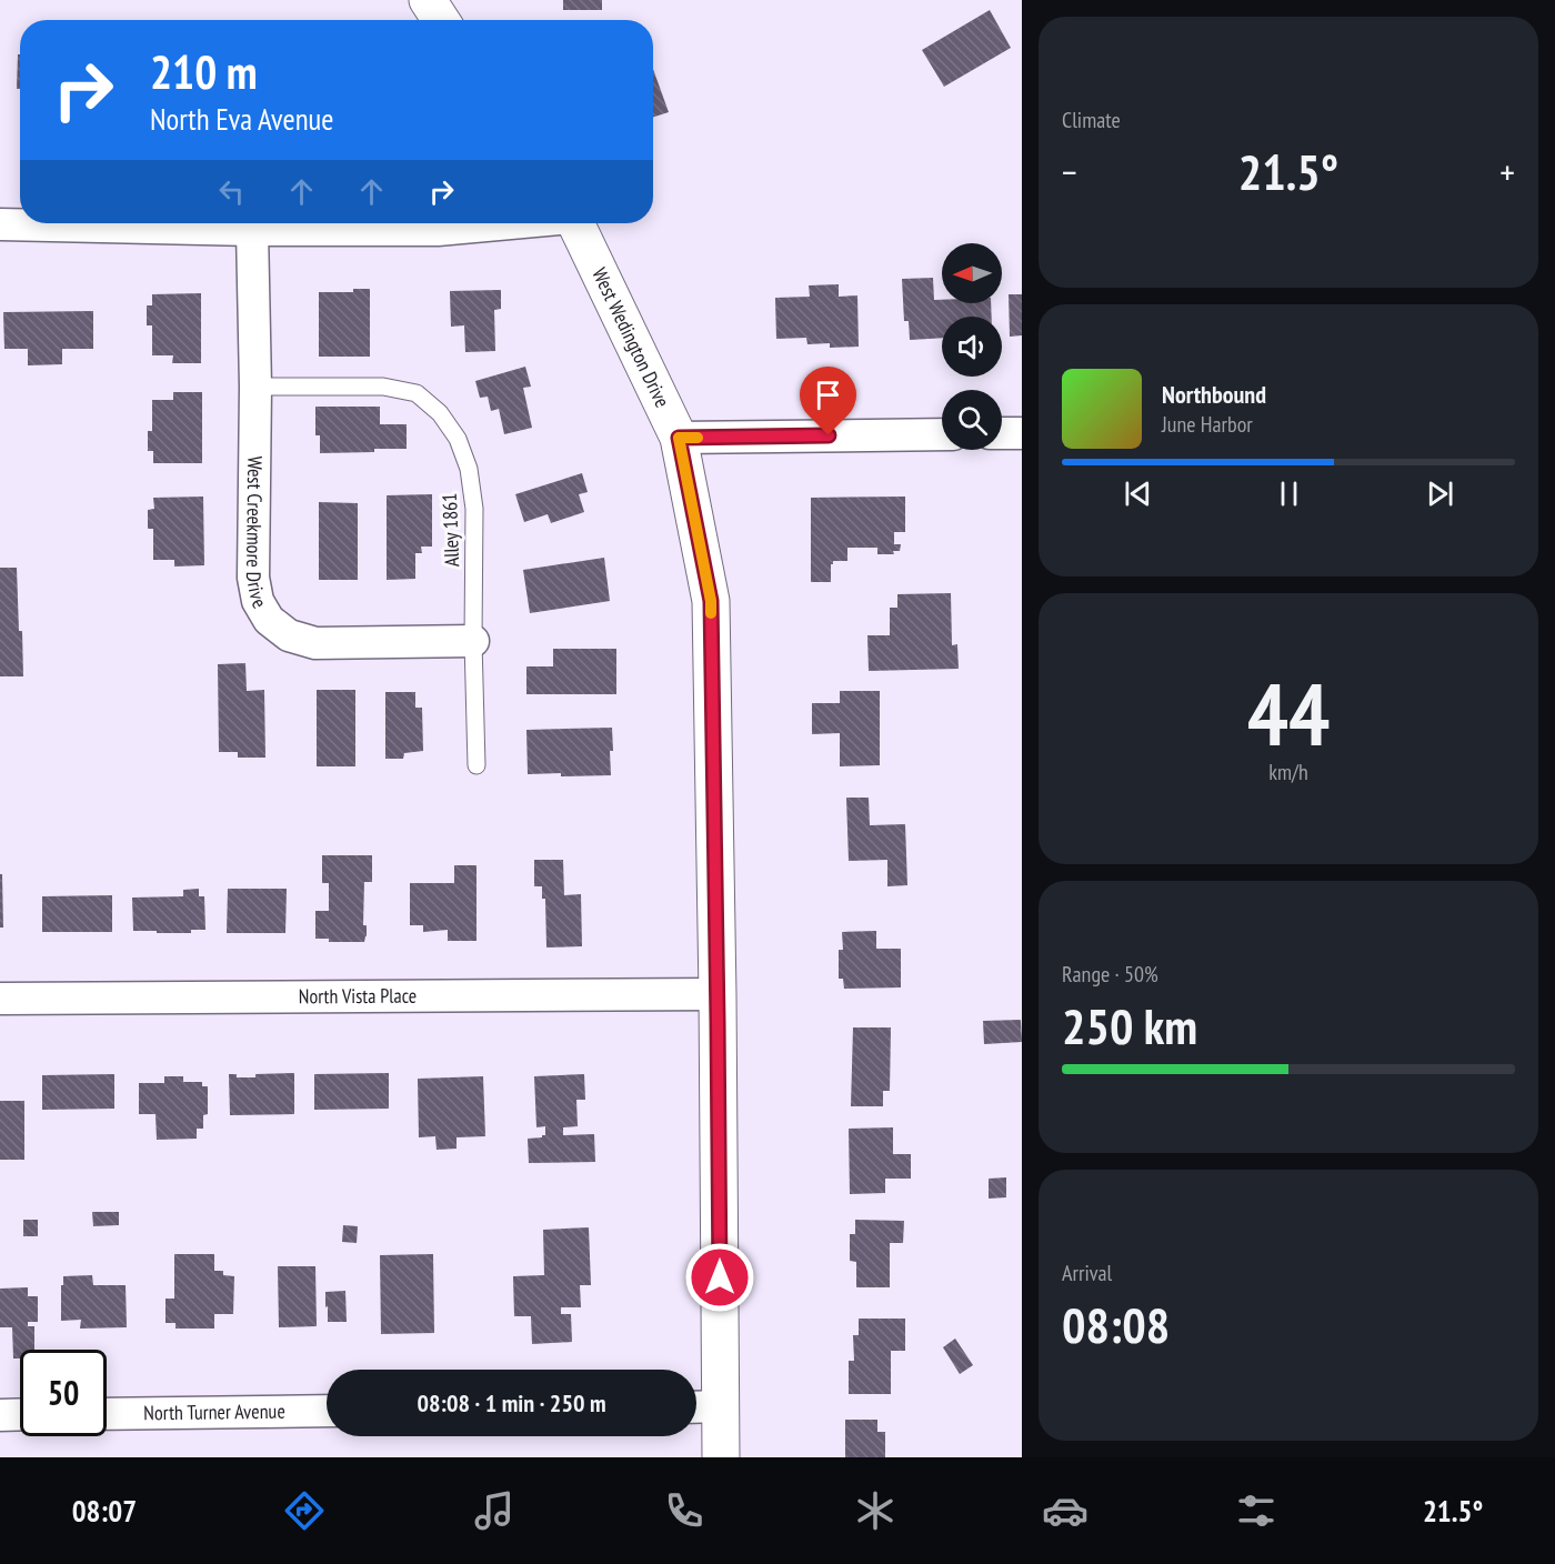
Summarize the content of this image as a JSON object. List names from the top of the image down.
{
  "streets": {
    "main road": ["West Wedington Drive"],
    "street": ["West Creekmore Drive", "North Vista Place", "North Turner Avenue"],
    "lane": ["Alley 1861"]
  },
  "crossings": [
    ["West Wedington Drive", "North Vista Place"],
    ["West Creekmore Drive", "Alley 1861"]
  ],
  "north": "left",
  "page": {
    "tile": [
      "Climate",
      ["44", "km/h"],
      ["Range · 50%", "250 km"],
      ["Arrival", "08:08"]
    ],
    "turn": ["210 m", "North Eva Avenue"],
    "heat": ["−", "21.5°", "+"],
    "song": ["Northbound", "June Harbor"],
    "limit": "50",
    "trip": "08:08 · 1 min · 250 m",
    "tabs": ["08:07", "21.5°"]
  }
}
